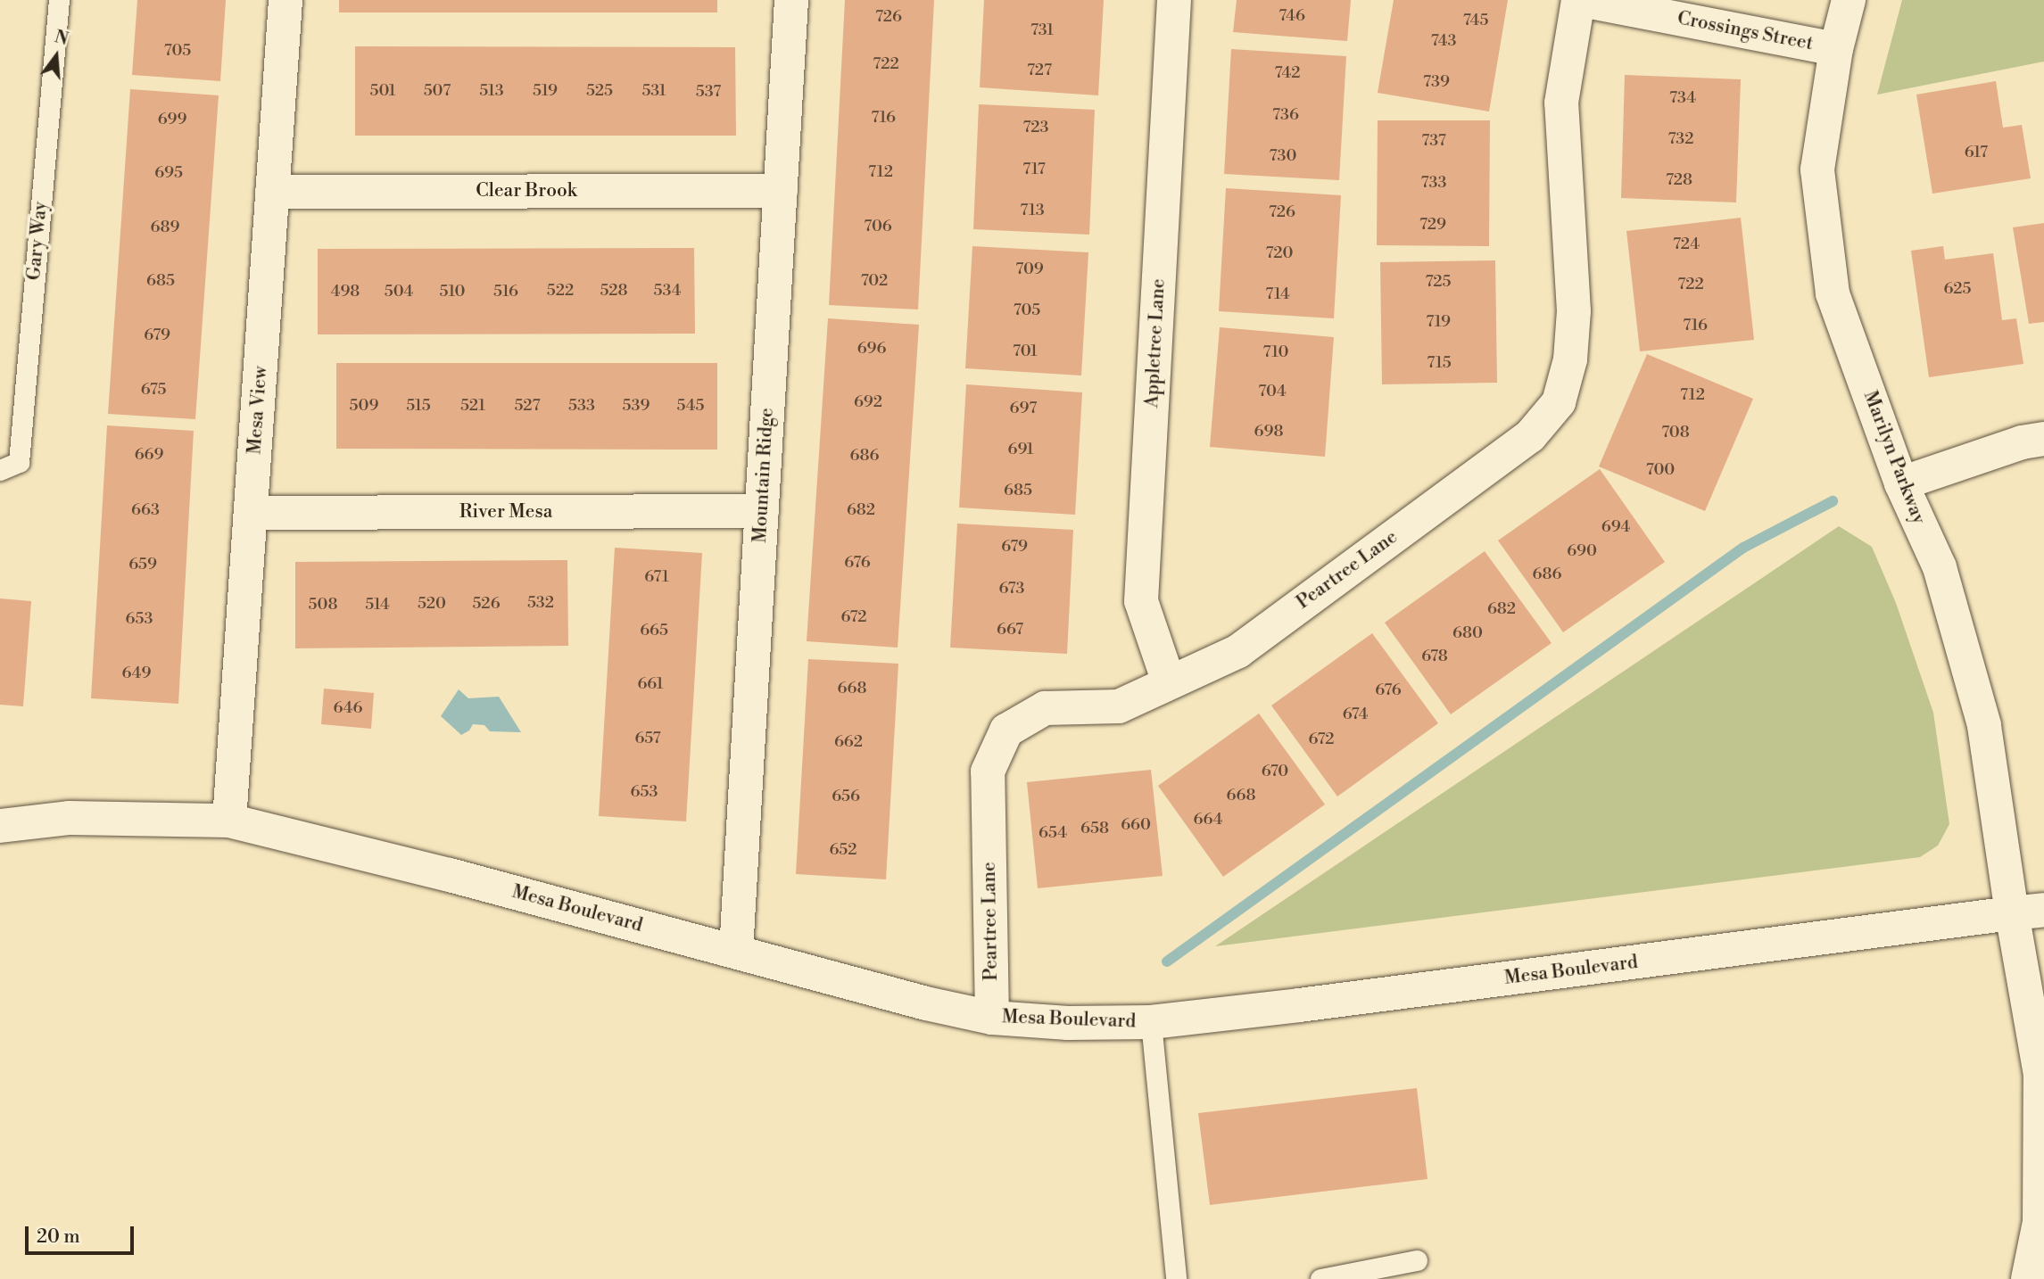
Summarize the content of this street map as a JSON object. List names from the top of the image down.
{
  "streets": {
    "street": [
      "Crossings Street",
      "Clear Brook",
      "Appletree Lane",
      "Mesa View",
      "Marilyn Parkway",
      "Mountain Ridge",
      "River Mesa",
      "Peartree Lane",
      "Mesa Boulevard"
    ],
    "lane": ["Gary Way"]
  },
  "crossings": [
    ["Crossings Street", "Marilyn Parkway"],
    ["Crossings Street", "Peartree Lane"],
    ["Clear Brook", "Mesa View"],
    ["Clear Brook", "Mountain Ridge"],
    ["Appletree Lane", "Peartree Lane"],
    ["Mesa View", "River Mesa"],
    ["Mesa View", "Mesa Boulevard"],
    ["Marilyn Parkway", "Mesa Boulevard"],
    ["Mountain Ridge", "River Mesa"],
    ["Mountain Ridge", "Mesa Boulevard"],
    ["Peartree Lane", "Mesa Boulevard"]
  ],
  "house_numbers": [
    "746",
    "726",
    "745",
    "731",
    "743",
    "705",
    "722",
    "727",
    "742",
    "739",
    "501",
    "507",
    "513",
    "519",
    "525",
    "531",
    "537",
    "734",
    "736",
    "716",
    "699",
    "723",
    "732",
    "737",
    "617",
    "730",
    "717",
    "712",
    "695",
    "728",
    "733",
    "713",
    "726",
    "729",
    "706",
    "689",
    "724",
    "720",
    "709",
    "685",
    "702",
    "725",
    "722",
    "625",
    "522",
    "528",
    "534",
    "498",
    "504",
    "510",
    "516",
    "714",
    "705",
    "719",
    "716",
    "679",
    "696",
    "701",
    "710",
    "715",
    "675",
    "704",
    "712",
    "692",
    "509",
    "515",
    "521",
    "527",
    "533",
    "539",
    "545",
    "697",
    "698",
    "708",
    "691",
    "669",
    "686",
    "700",
    "685",
    "663",
    "682",
    "694",
    "679",
    "690",
    "676",
    "659",
    "686",
    "671",
    "673",
    "532",
    "520",
    "526",
    "508",
    "514",
    "682",
    "672",
    "653",
    "667",
    "665",
    "680",
    "678",
    "649",
    "661",
    "668",
    "676",
    "646",
    "674",
    "657",
    "672",
    "662",
    "670",
    "653",
    "668",
    "656",
    "664",
    "660",
    "658",
    "654",
    "652"
  ],
  "scale_bar": "20 m",
  "north": "top"
}
